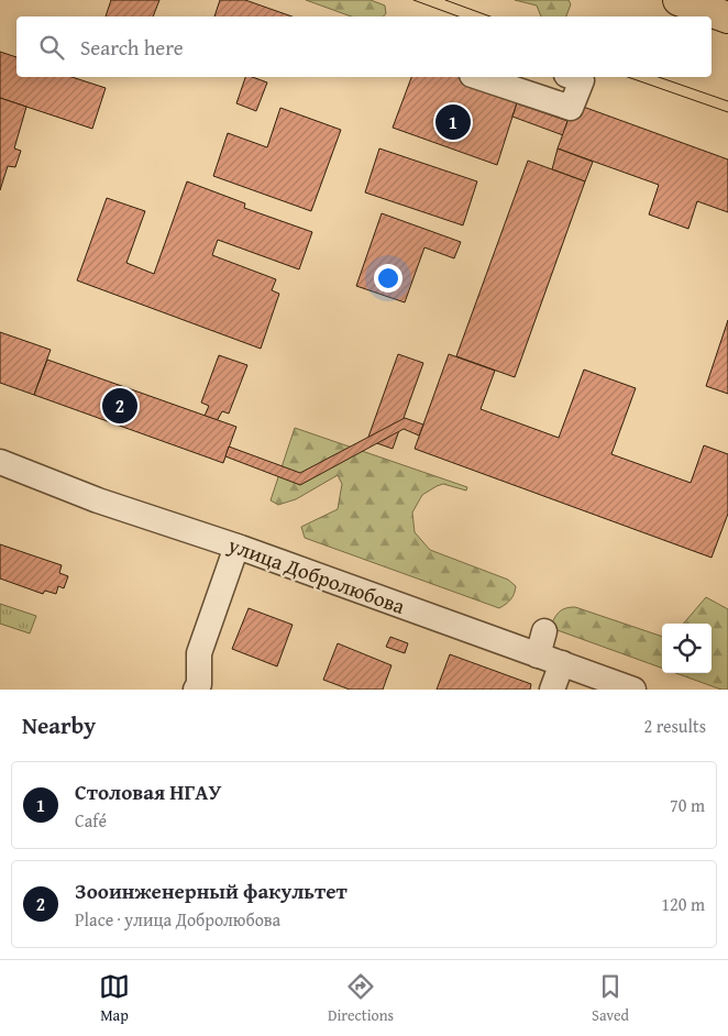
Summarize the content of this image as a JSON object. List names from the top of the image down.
{
  "streets": {
    "street": ["улица Добролюбова"]
  },
  "page": {
    "search": "Search here",
    "pins": ["1", "2"],
    "heading": ["Nearby", "2 results"],
    "list": [
      {
        "mark": "1",
        "name": "Столовая НГАУ",
        "note": "Café",
        "value": "70 m"
      },
      {
        "mark": "2",
        "name": "Зооинженерный факультет",
        "note": "Place · улица Добролюбова",
        "value": "120 m"
      }
    ],
    "nav": ["Map", "Directions", "Saved"]
  }
}
